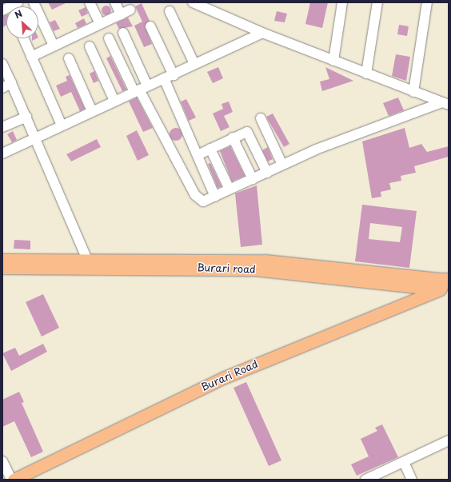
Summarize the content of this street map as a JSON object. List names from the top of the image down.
{
  "streets": {
    "main road": ["Burari road", "Burari Road"]
  },
  "crossings": [
    ["Burari road", "Burari Road"]
  ],
  "north": "top left"
}
